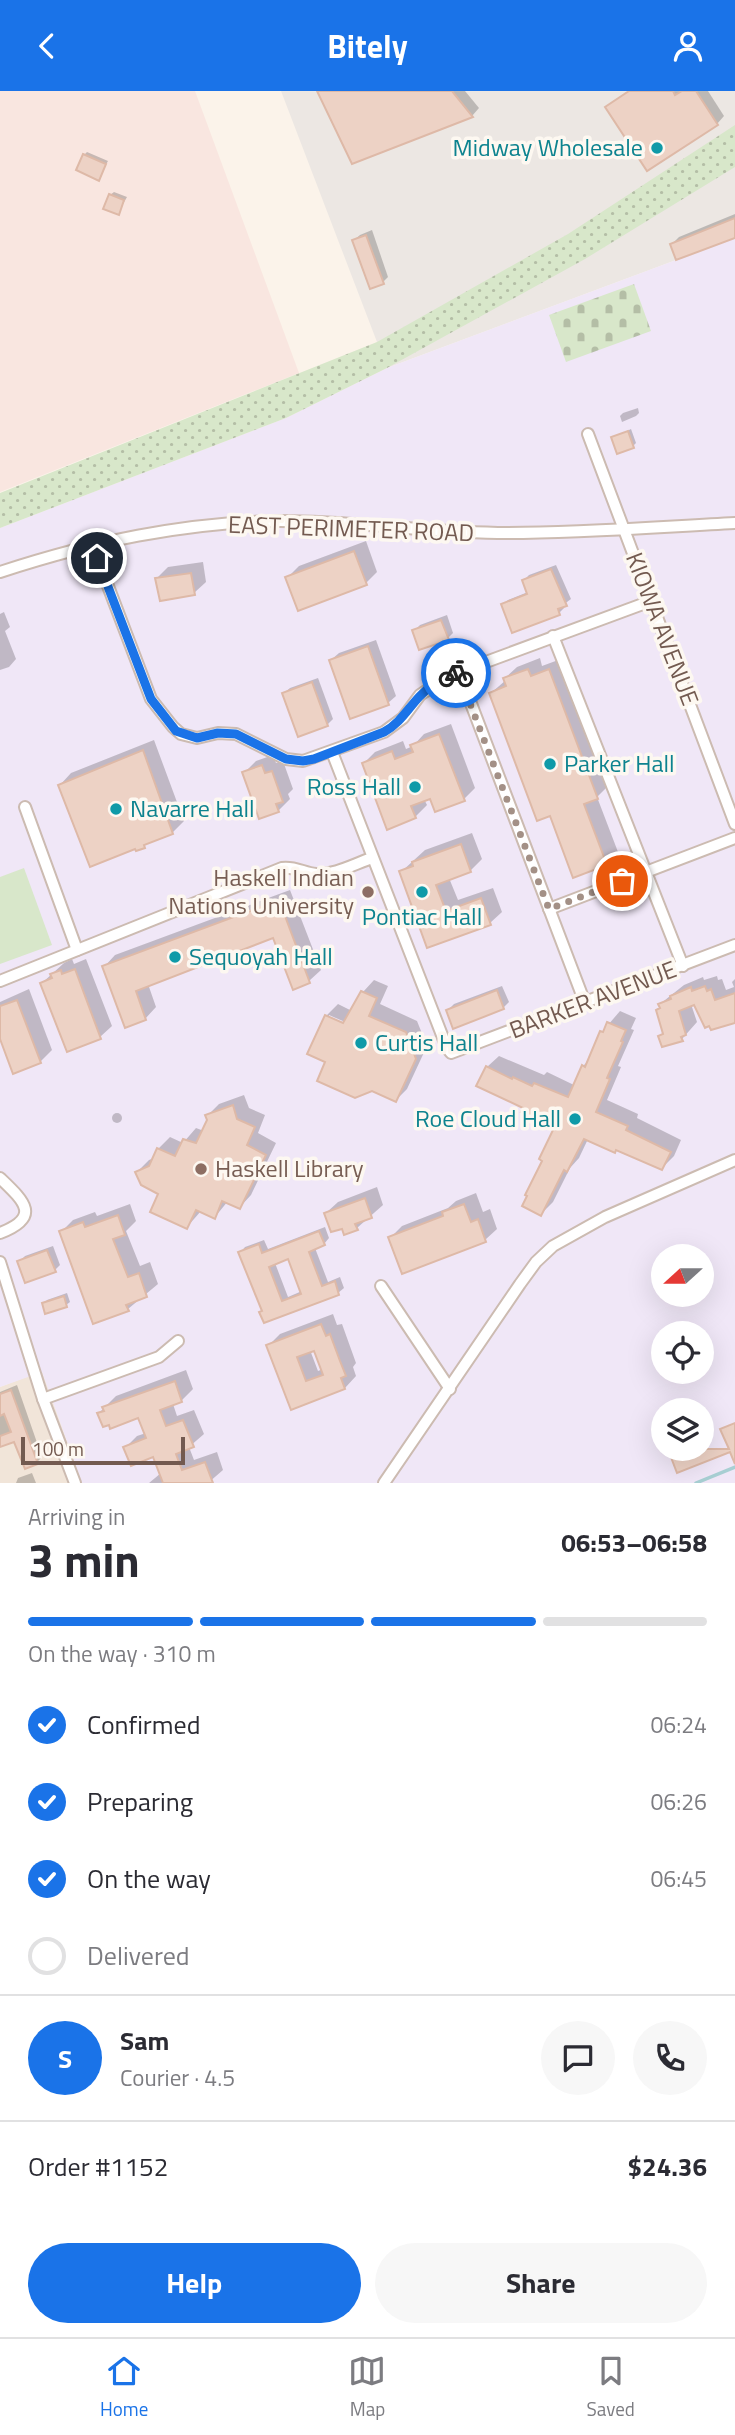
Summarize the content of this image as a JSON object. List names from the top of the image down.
{
  "streets": {
    "street": ["EAST PERIMETER ROAD", "KIOWA AVENUE", "BARKER AVENUE"]
  },
  "crossings": [
    ["EAST PERIMETER ROAD", "KIOWA AVENUE"]
  ],
  "places": [
    "Midway Wholesale",
    "Parker Hall",
    "Ross Hall",
    "Navarre Hall",
    "Haskell Indian Nations University",
    "Pontiac Hall",
    "Sequoyah Hall",
    "Curtis Hall",
    "Roe Cloud Hall",
    "Haskell Library"
  ],
  "scale_bar": "100 m",
  "north": "left",
  "page": {
    "header": "Bitely",
    "scale": "100 m",
    "heading": ["3 min", "Arriving in", "06:53–06:58"],
    "panel": [
      "Sam",
      "Courier · 4.5",
      "Order #1152",
      "$24.36"
    ],
    "bar": "On the way · 310 m",
    "list": [
      ["Confirmed", "06:24"],
      ["Preparing", "06:26"],
      ["On the way", "06:45"],
      "Delivered"
    ],
    "round": "S",
    "buttons": ["Help", "Share"],
    "tabs": ["Home", "Map", "Saved"]
  }
}
